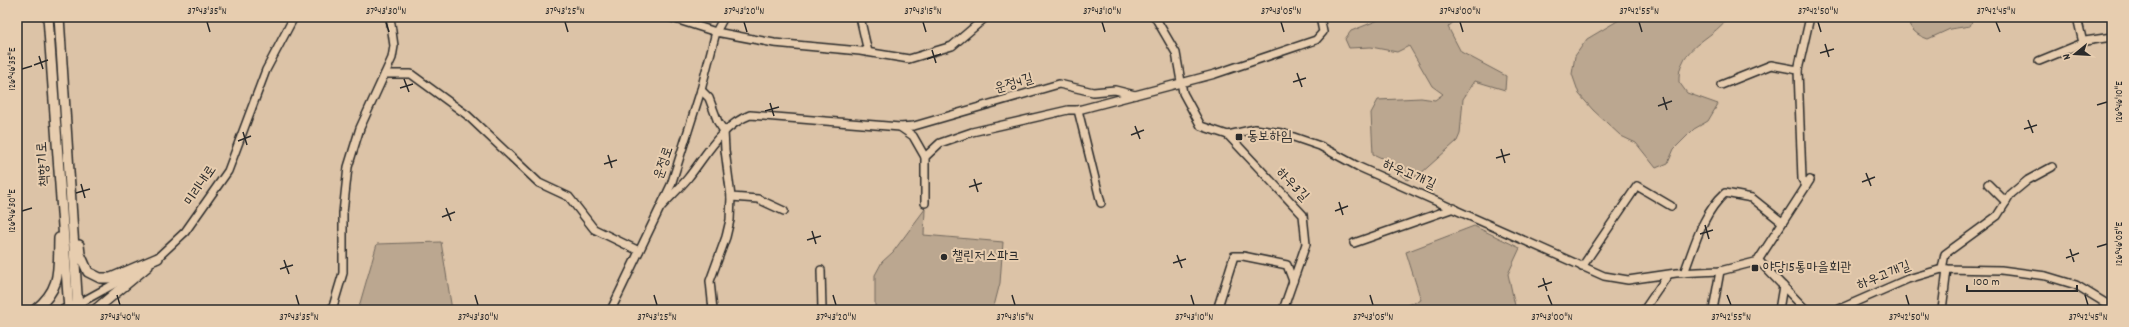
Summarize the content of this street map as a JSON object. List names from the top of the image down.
{
  "streets": {
    "main road": ["책향기로"],
    "street": [
      "운정4길",
      "운정로",
      "하우고개길",
      "하우3길",
      "미리내로"
    ]
  },
  "crossings": [
    ["운정4길", "운정로"],
    ["책향기로", "미리내로"],
    ["하우고개길", "하우3길"]
  ],
  "places": {
    "transit": ["동보하임", "야당15통마을회관"],
    "other": ["챌린저스파크"]
  },
  "scale_bar": "100 m",
  "north": "left",
  "coordinates": [
    "37°43'35\"N",
    "37°43'30\"N",
    "37°43'25\"N",
    "37°43'20\"N",
    "37°43'15\"N",
    "37°43'10\"N",
    "37°43'05\"N",
    "37°43'00\"N",
    "37°42'55\"N",
    "37°42'50\"N",
    "37°42'45\"N",
    "126°46'35\"E",
    "126°46'10\"E",
    "126°46'30\"E",
    "126°46'05\"E",
    "37°43'40\"N"
  ]
}
